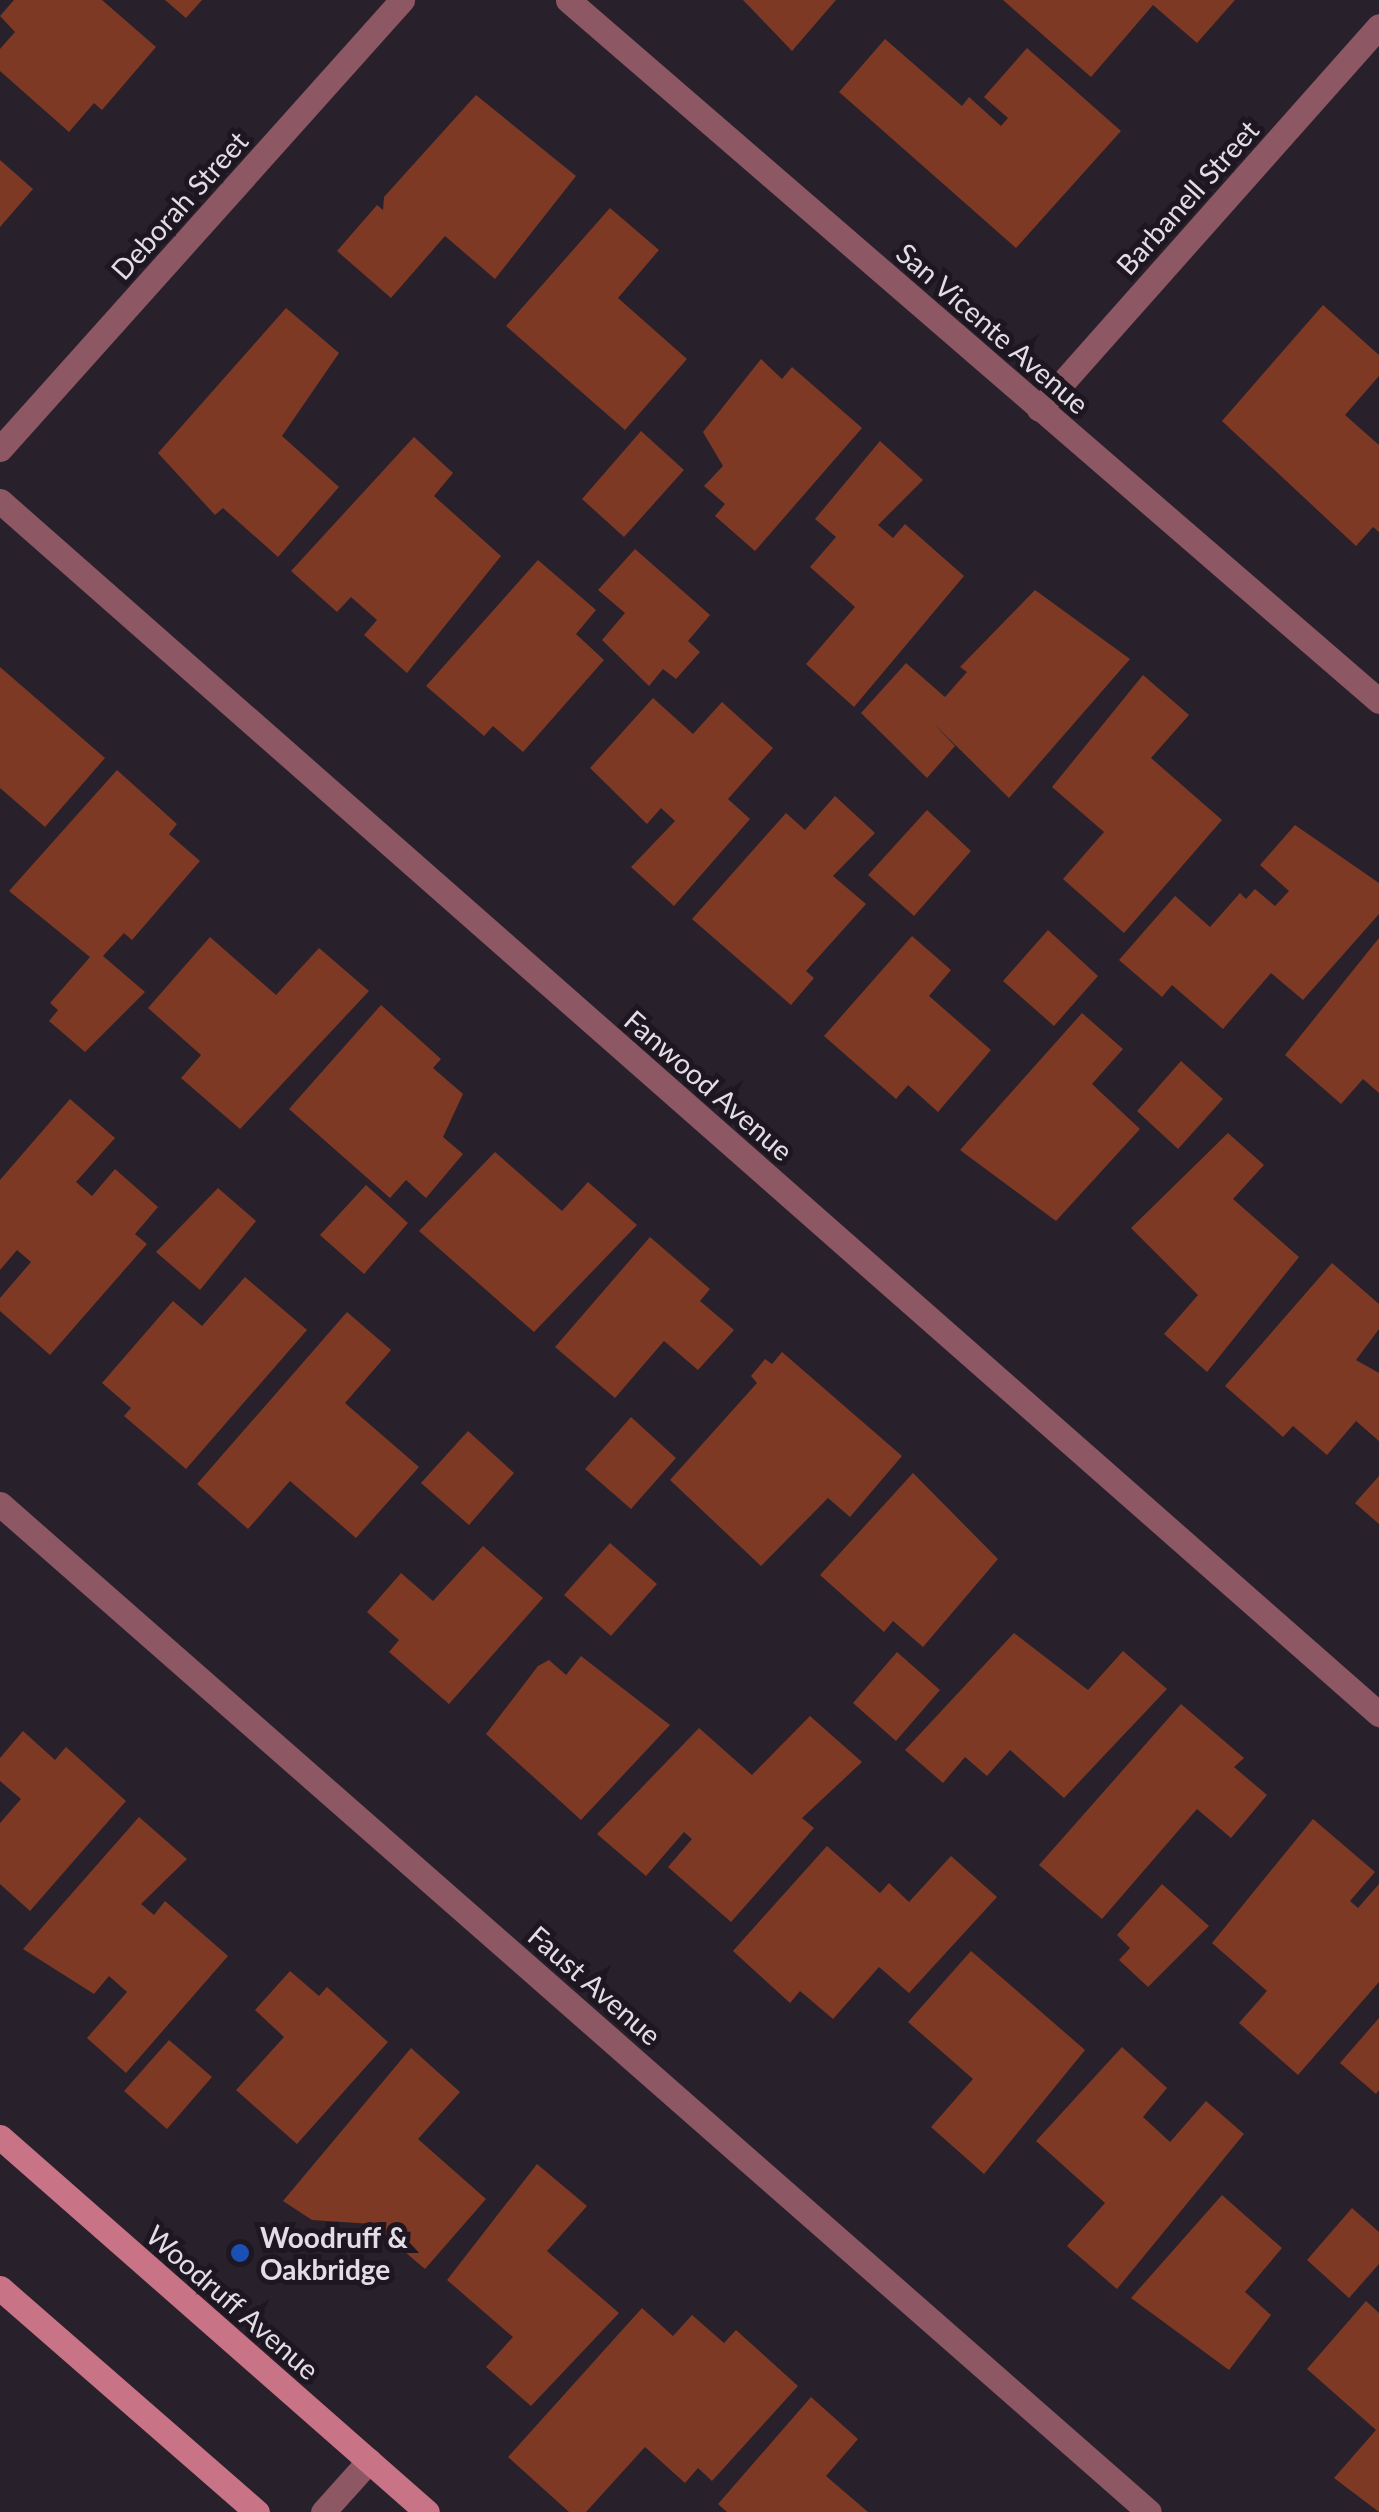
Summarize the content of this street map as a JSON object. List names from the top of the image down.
{
  "streets": {
    "main road": ["Woodruff Avenue"],
    "street": [
      "Barbanell Street",
      "Deborah Street",
      "San Vicente Avenue",
      "Fanwood Avenue",
      "Faust Avenue"
    ]
  },
  "crossings": [
    ["Barbanell Street", "San Vicente Avenue"]
  ],
  "places": ["Woodruff & Oakbridge"]
}
